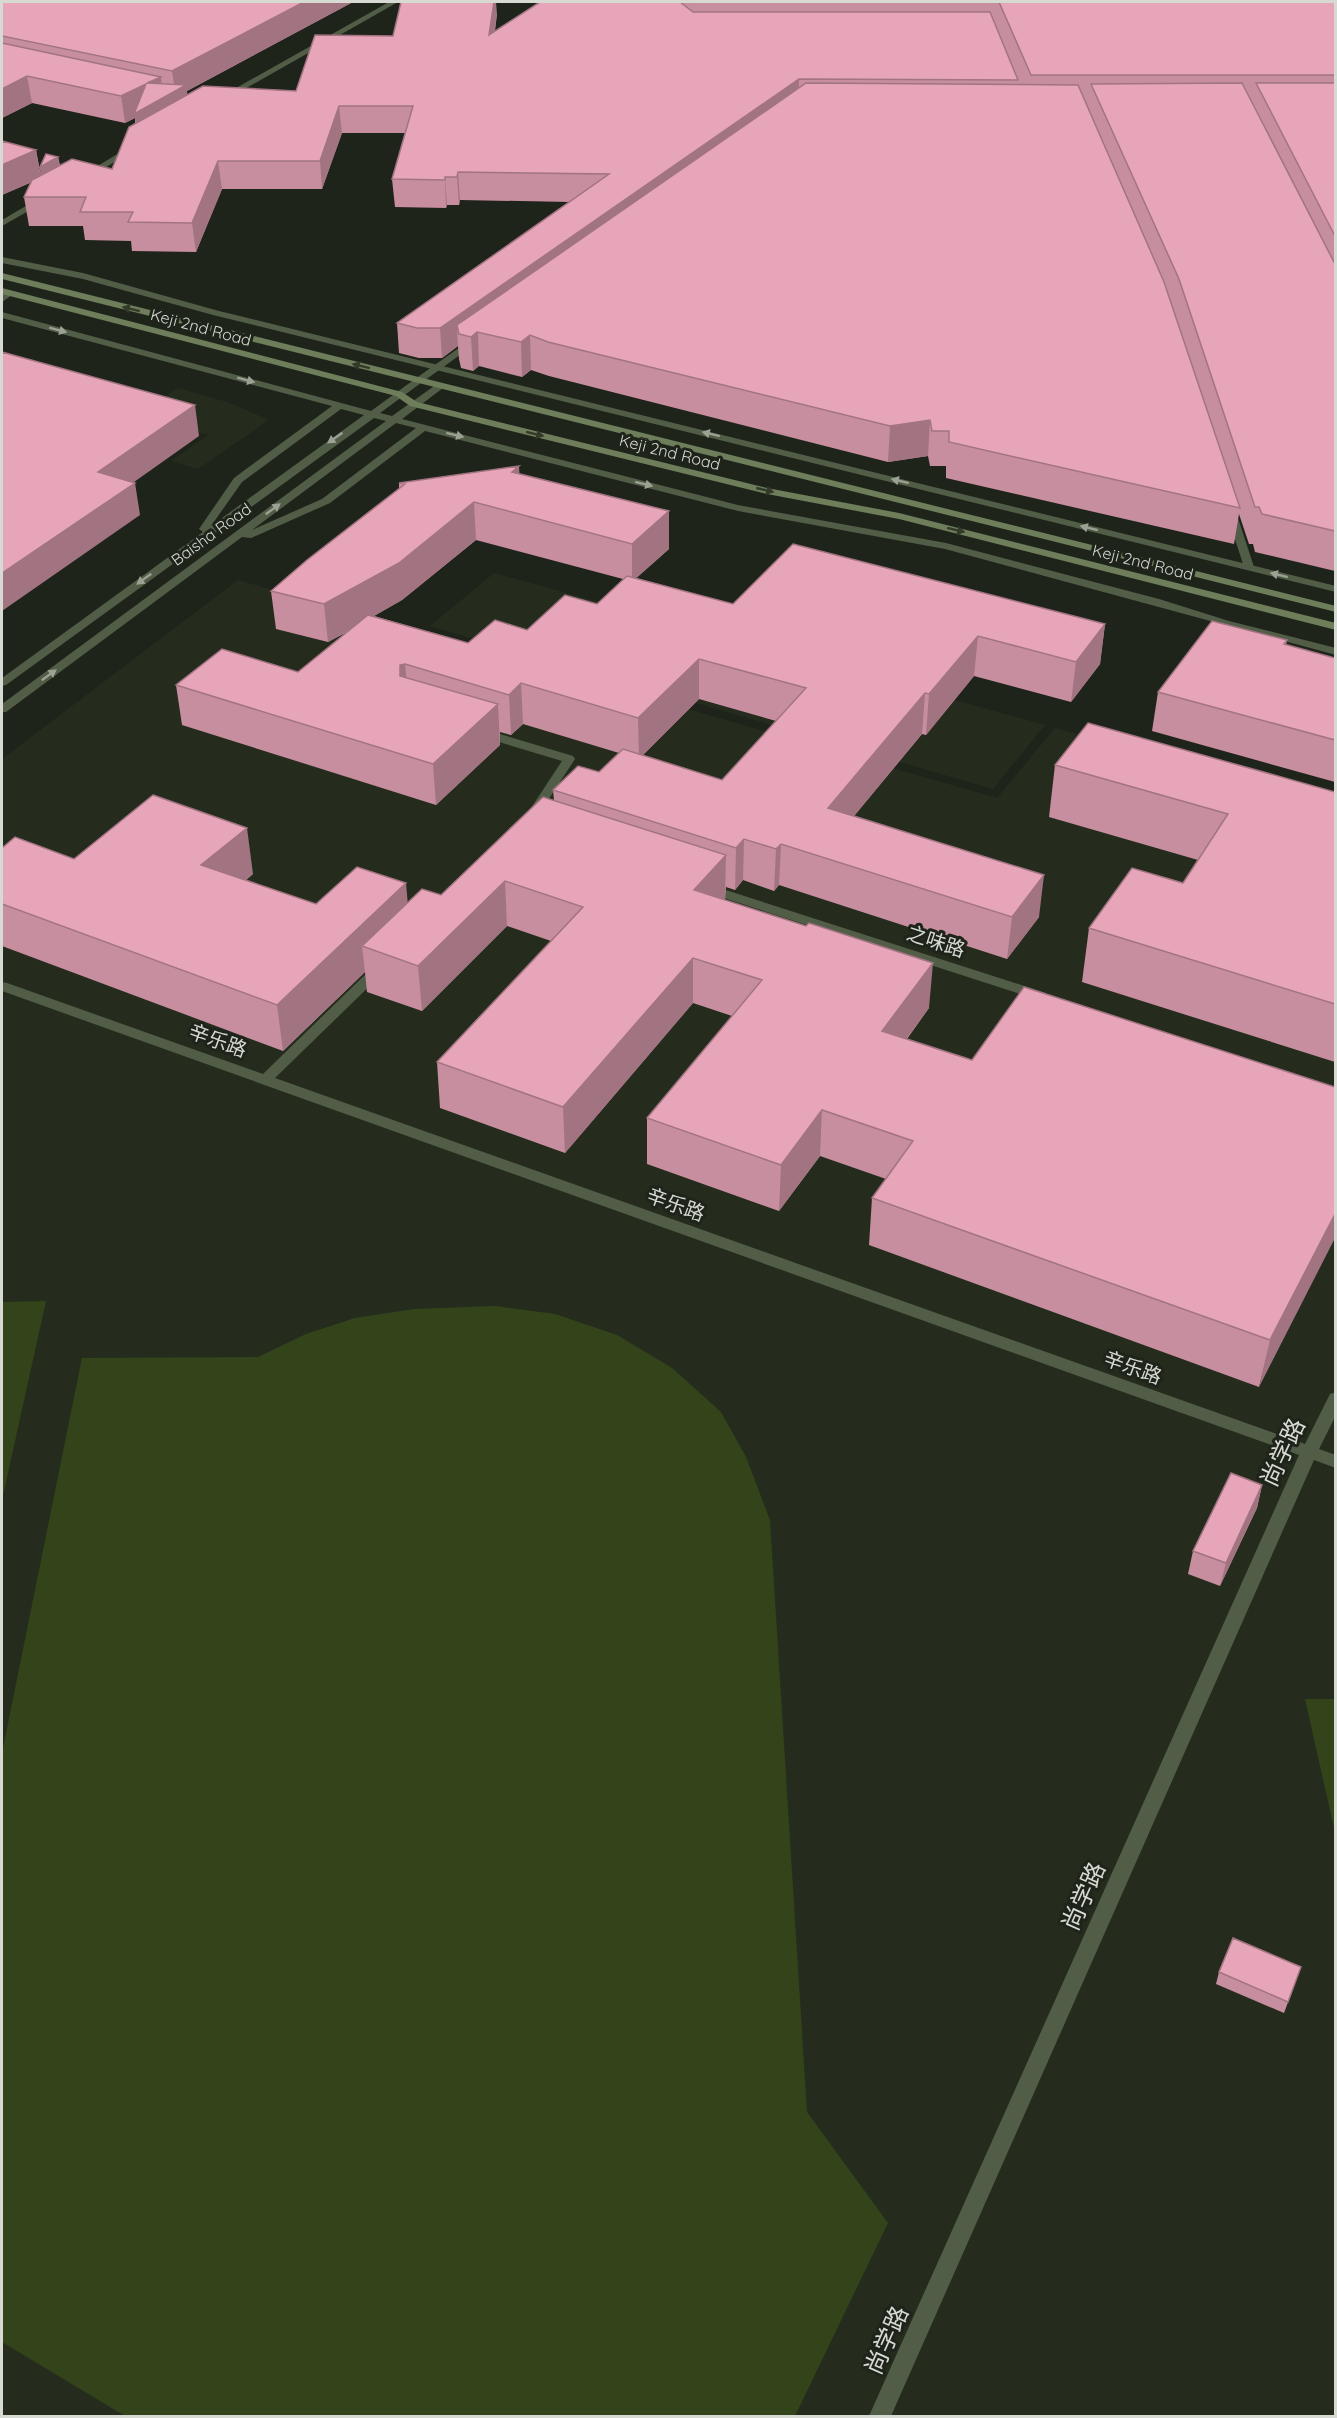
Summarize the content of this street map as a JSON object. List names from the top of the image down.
{
  "streets": {
    "main road": ["Keji 2nd Road"],
    "street": [
      "Baisha Road",
      "之味路",
      "辛乐路",
      "尚学路"
    ]
  },
  "crossings": [
    ["Keji 2nd Road", "Baisha Road"],
    ["辛乐路", "尚学路"]
  ]
}
